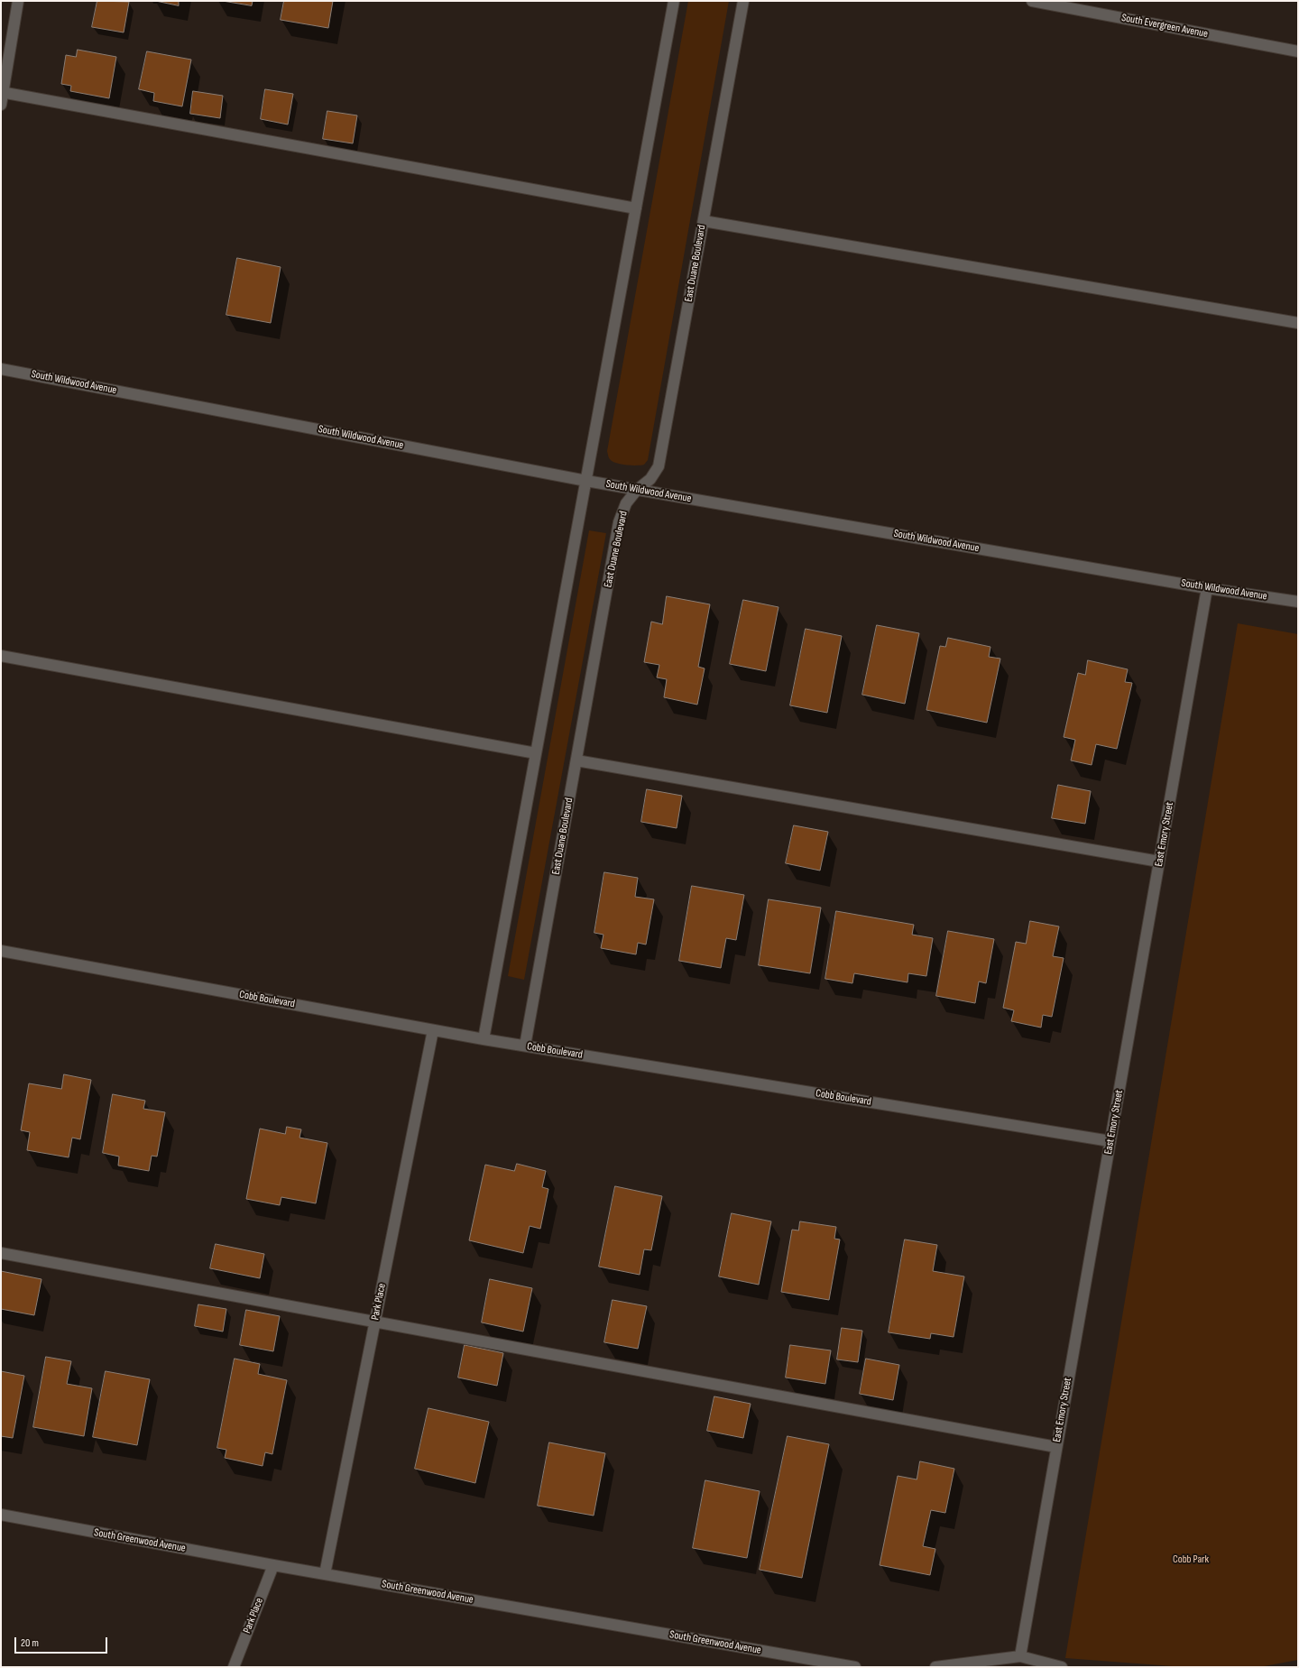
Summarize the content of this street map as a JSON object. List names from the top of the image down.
{
  "streets": {
    "street": [
      "South Evergreen Avenue",
      "East Duane Boulevard",
      "South Wildwood Avenue",
      "East Emory Street",
      "Cobb Boulevard",
      "Park Place",
      "South Greenwood Avenue"
    ]
  },
  "crossings": [
    ["East Duane Boulevard", "South Wildwood Avenue"],
    ["East Duane Boulevard", "Cobb Boulevard"],
    ["South Wildwood Avenue", "East Emory Street"],
    ["East Emory Street", "Cobb Boulevard"],
    ["Cobb Boulevard", "Park Place"],
    ["Park Place", "South Greenwood Avenue"]
  ],
  "parks": ["Cobb Park"],
  "scale_bar": "20 m"
}
